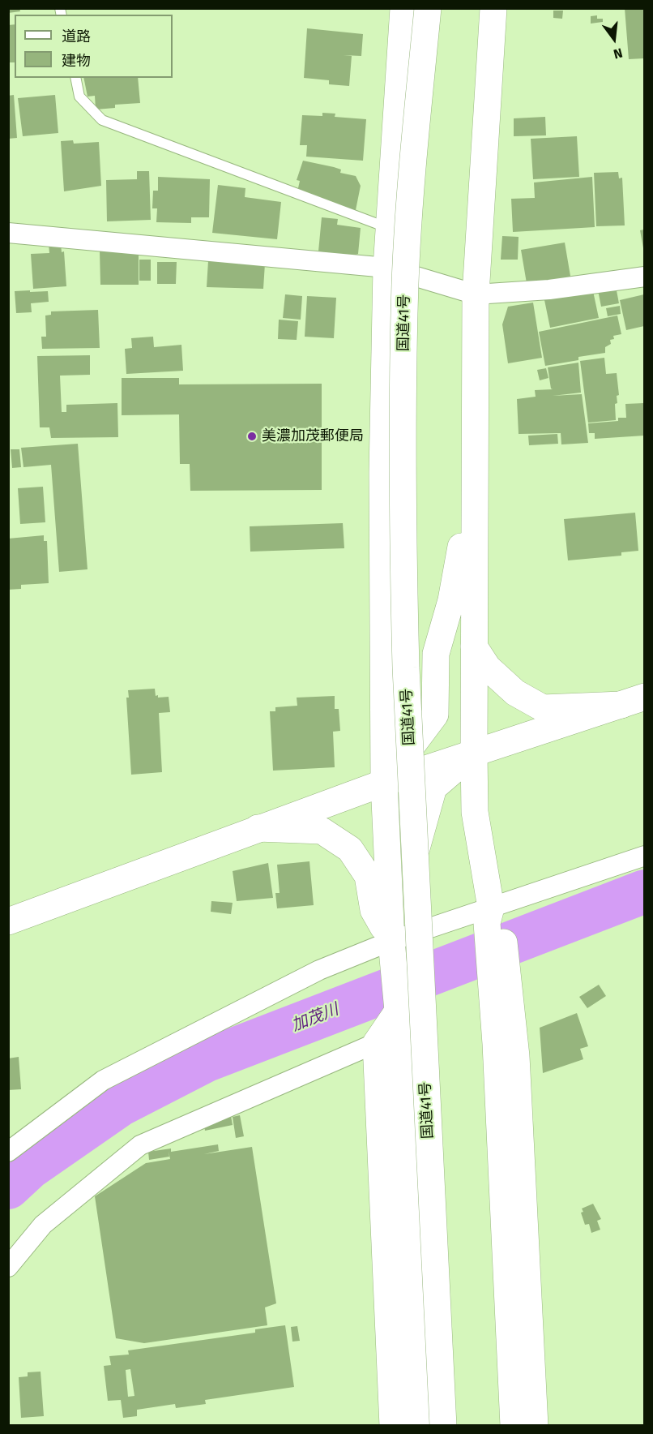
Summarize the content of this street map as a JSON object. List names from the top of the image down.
{
  "streets": {
    "main road": ["国道41号"]
  },
  "water": ["加茂川"],
  "places": ["美濃加茂郵便局"],
  "legend": ["道路", "建物"],
  "north": "bottom"
}
